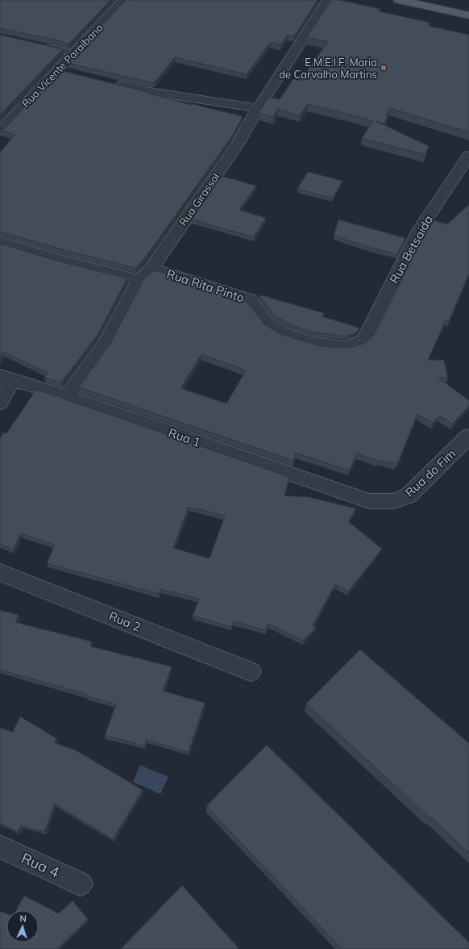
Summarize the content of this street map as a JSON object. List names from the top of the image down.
{
  "streets": {
    "street": [
      "Rua Vicente Paraibano",
      "Rua Girassol",
      "Rua Betsaida",
      "Rua Rita Pinto",
      "Rua 1",
      "Rua do Fim",
      "Rua 2",
      "Rua 4"
    ]
  },
  "crossings": [
    ["Rua Girassol", "Rua Rita Pinto"],
    ["Rua Girassol", "Rua 1"],
    ["Rua Betsaida", "Rua Rita Pinto"],
    ["Rua 1", "Rua do Fim"]
  ],
  "places": ["E.M.E.I.F. Maria de Carvalho Martins"],
  "north": "top"
}
